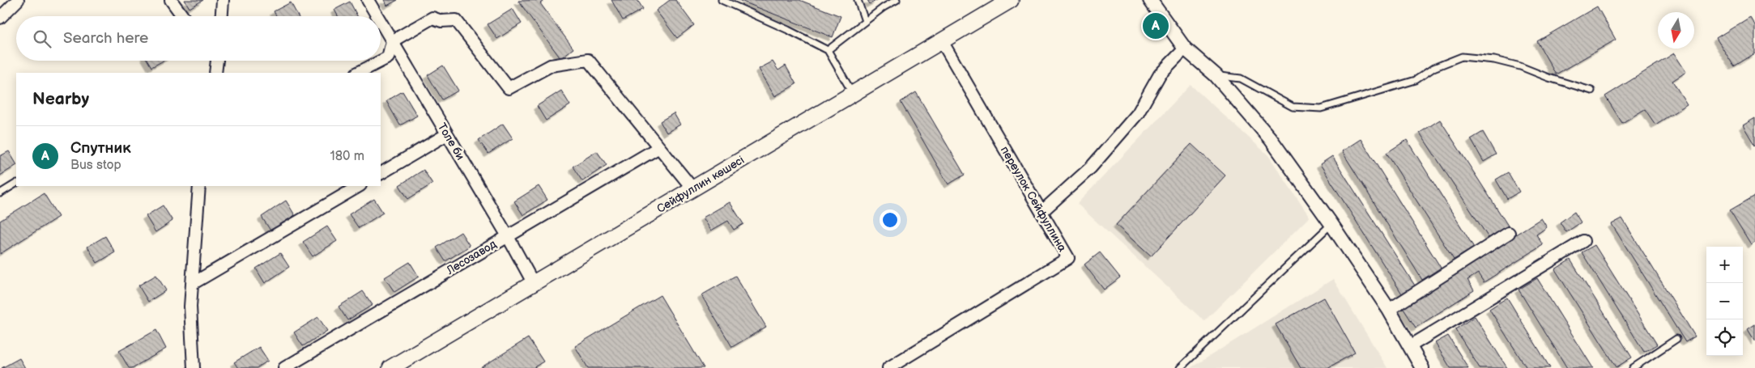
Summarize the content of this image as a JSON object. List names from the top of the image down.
{
  "streets": {
    "main road": ["Сейфуллин көшесі"],
    "street": ["Толе би", "переулок Сейфуллина", "Лесозавод"]
  },
  "crossings": [
    ["Толе би", "Сейфуллин көшесі"],
    ["Толе би", "Лесозавод"],
    ["Сейфуллин көшесі", "переулок Сейфуллина"]
  ],
  "north": "bottom",
  "page": {
    "pins": "A",
    "search": "Search here",
    "heading": "Nearby",
    "list": [
      {
        "mark": "A",
        "name": "Спутник",
        "note": "Bus stop",
        "value": "180 m"
      }
    ],
    "map_buttons": ["+", "−"]
  }
}
